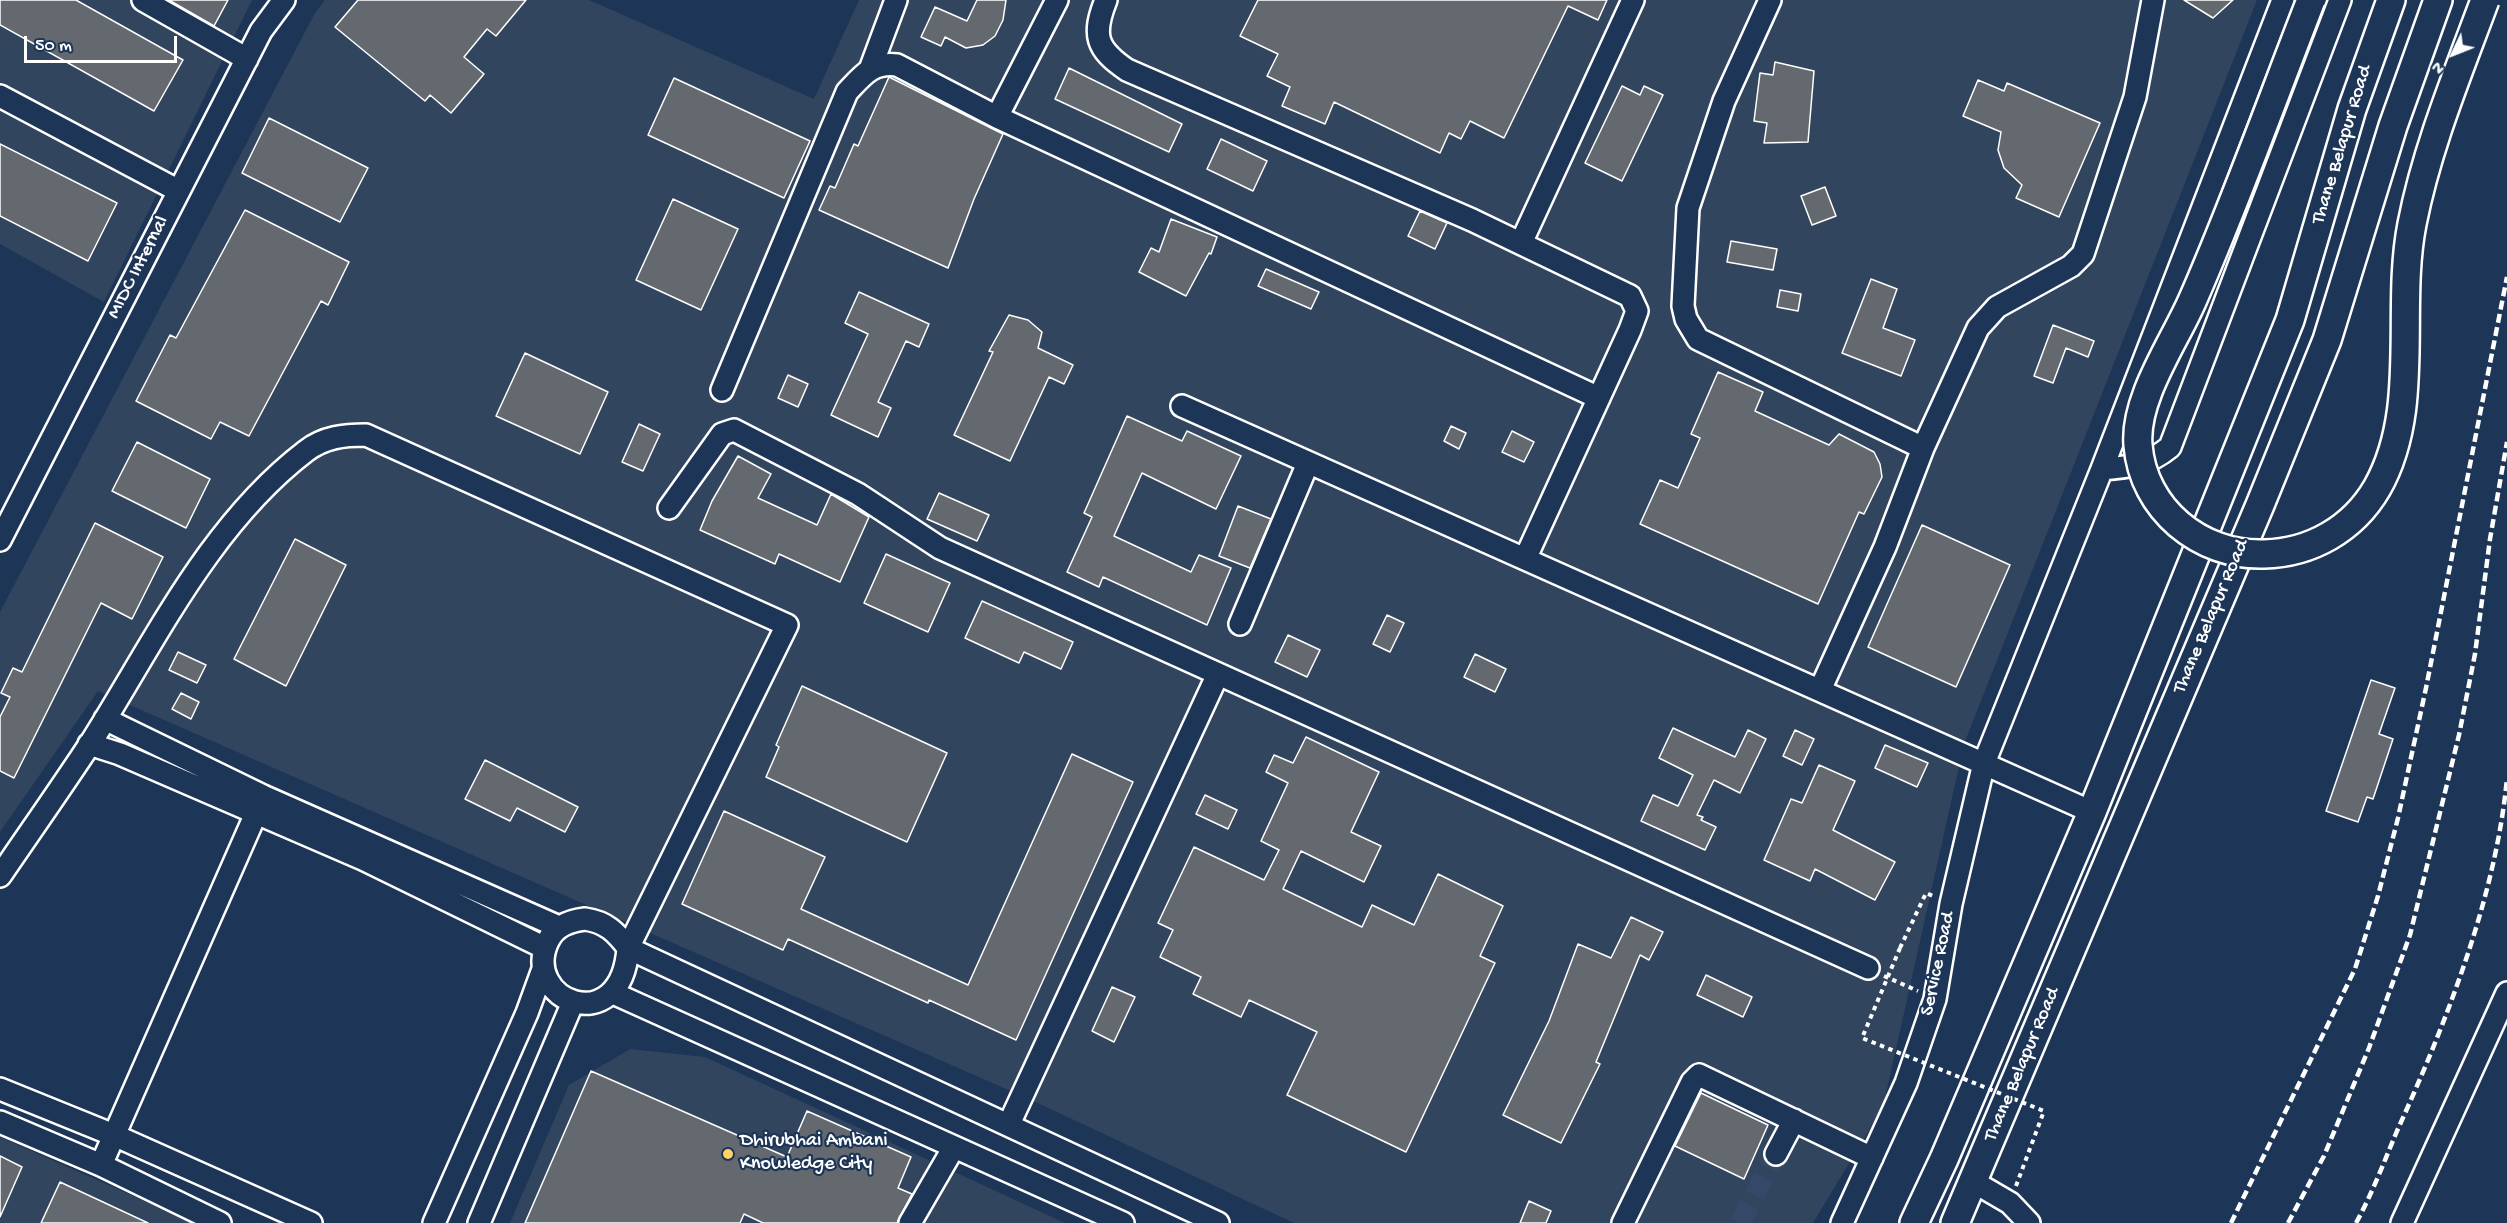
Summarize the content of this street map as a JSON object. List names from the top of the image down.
{
  "streets": {
    "main road": ["Thane Belapur Road"],
    "street": ["MIDC Internal", "Service Road"]
  },
  "places": ["Dhirubhai Ambani Knowledge City"],
  "scale_bar": "50 m",
  "north": "bottom left"
}
